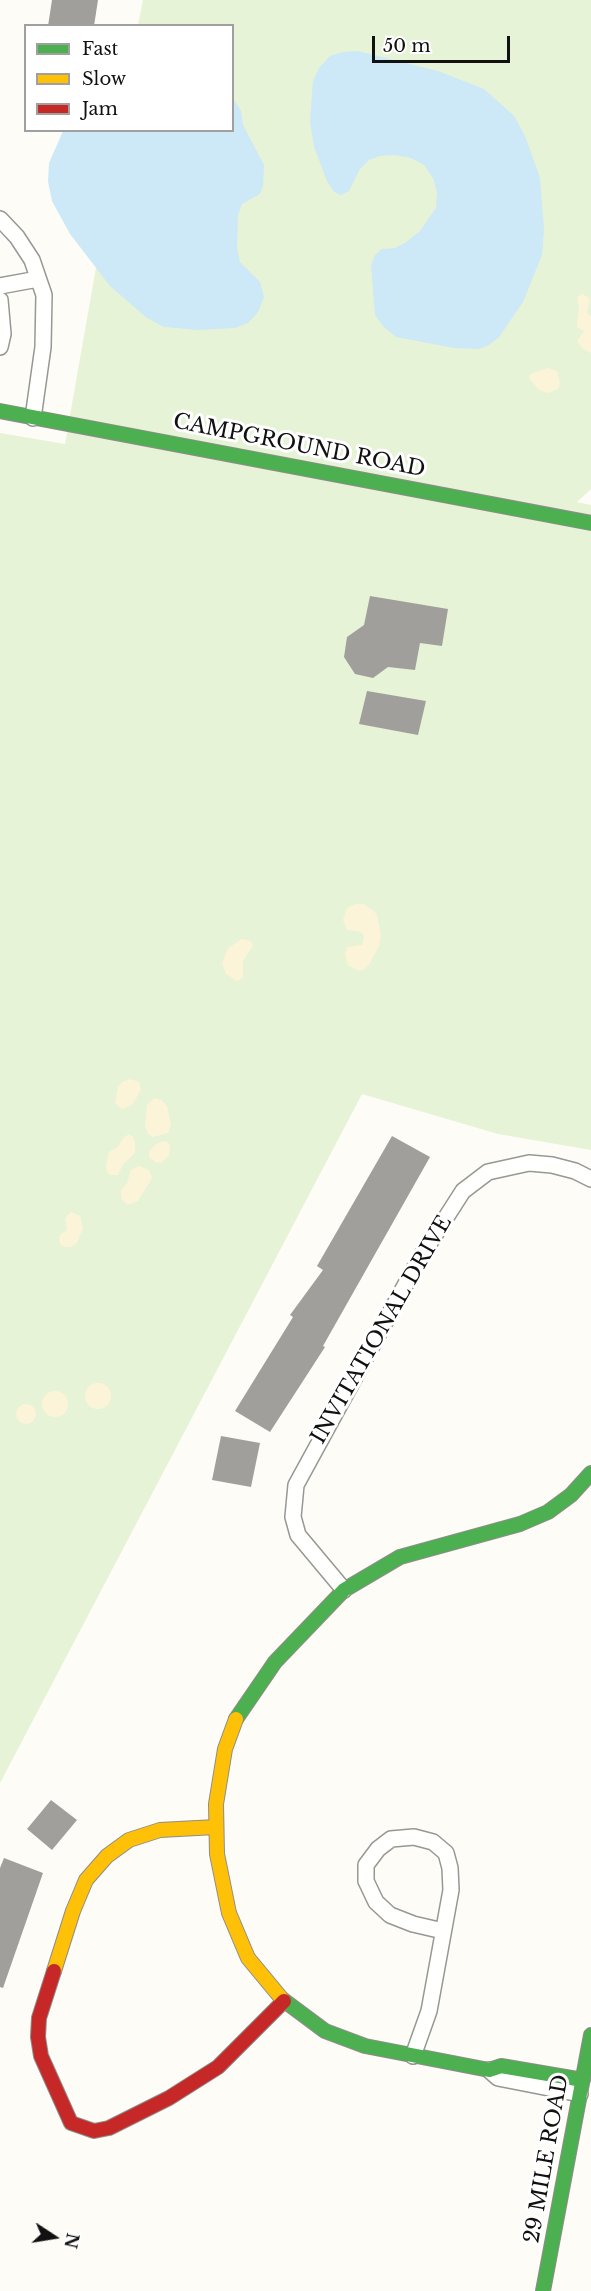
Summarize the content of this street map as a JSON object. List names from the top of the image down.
{
  "streets": {
    "street": ["CAMPGROUND ROAD", "INVITATIONAL DRIVE", "29 MILE ROAD"]
  },
  "legend": ["Fast", "Slow", "Jam"],
  "scale_bar": "50 m",
  "north": "right"
}
